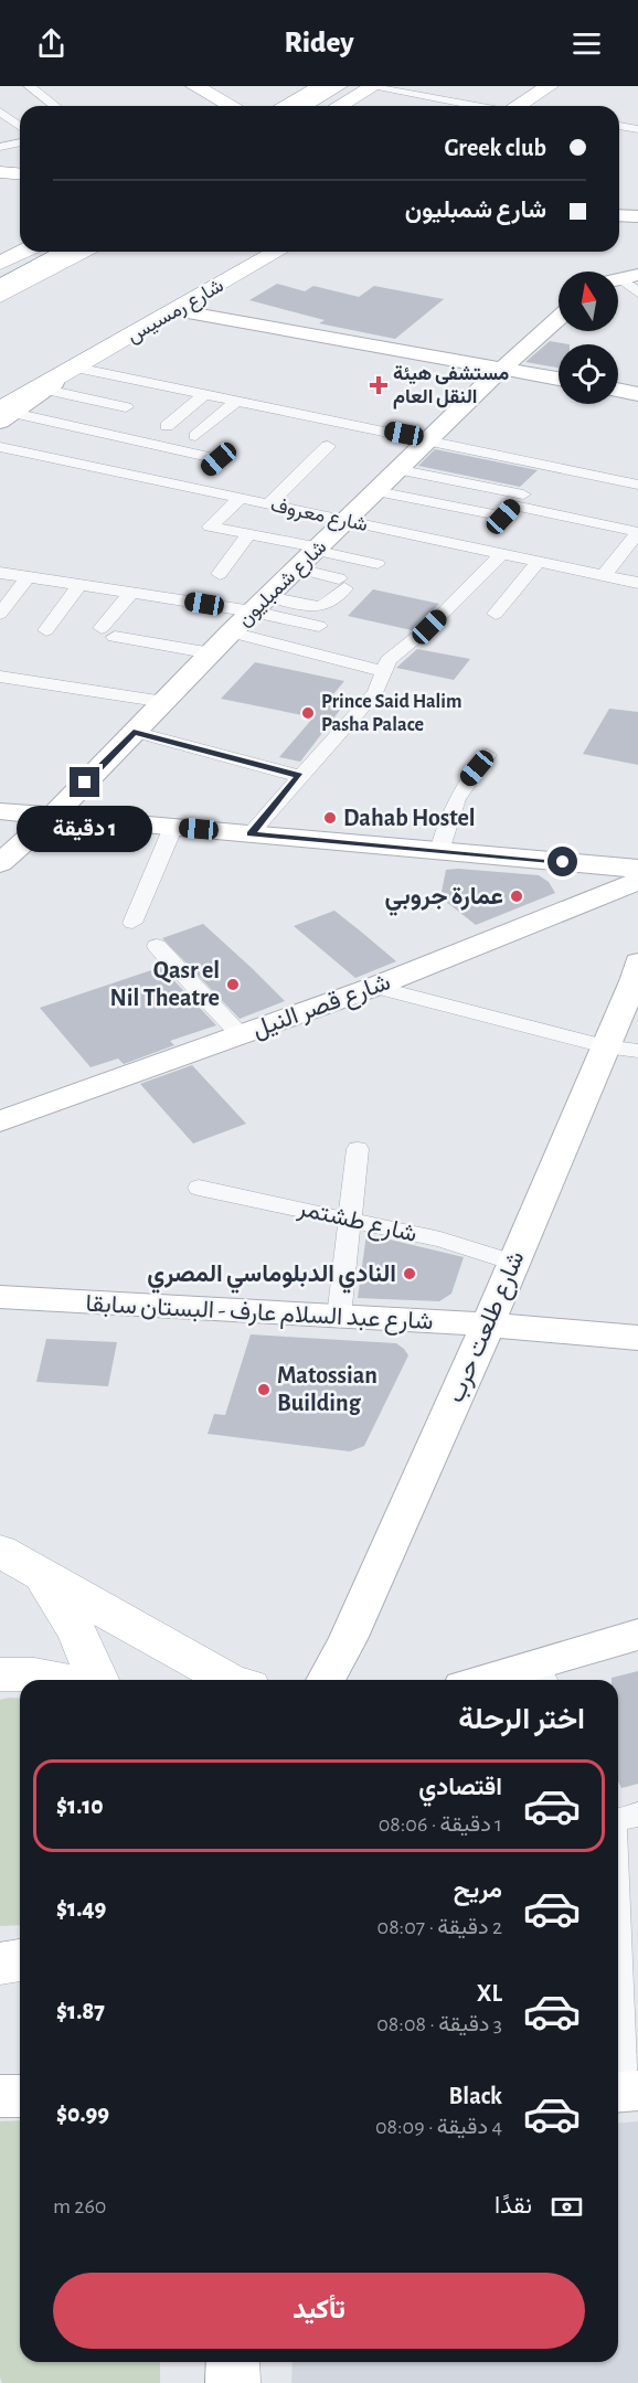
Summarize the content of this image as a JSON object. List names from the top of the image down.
{
  "streets": {
    "main road": ["شارع رمسيس"],
    "street": [
      "شارع معروف",
      "شارع شمبليون",
      "شارع قصر النيل",
      "شارع طشتمر",
      "شارع عبد السلام عارف - البستان سابقا",
      "شارع طلعت حرب"
    ]
  },
  "crossings": [
    ["شارع معروف", "شارع شمبليون"],
    ["شارع طشتمر", "شارع طلعت حرب"],
    ["شارع عبد السلام عارف - البستان سابقا", "شارع طلعت حرب"]
  ],
  "places": {
    "health": ["مستشفى هيئة النقل العام"],
    "other": [
      "Prince Said Halim Pasha Palace",
      "Dahab Hostel",
      "عمارة جروبي",
      "Qasr el Nil Theatre",
      "النادي الدبلوماسي المصري",
      "Matossian Building"
    ]
  },
  "north": "top",
  "page": {
    "header": "Ridey",
    "banner": ["Greek club", "شارع شمبليون"],
    "bubble": "1 دقيقة",
    "heading": "اختر الرحلة",
    "list": [
      {
        "name": "اقتصادي",
        "note": "1 دقيقة · 08:06",
        "value": "$1.10"
      },
      {
        "name": "مريح",
        "note": "2 دقيقة · 08:07",
        "value": "$1.49"
      },
      {
        "name": "XL",
        "note": "3 دقيقة · 08:08",
        "value": "$1.87"
      },
      {
        "name": "Black",
        "note": "4 دقيقة · 08:09",
        "value": "$0.99"
      }
    ],
    "pay": ["نقدًا", "260 m"],
    "buttons": "تأكيد"
  }
}
